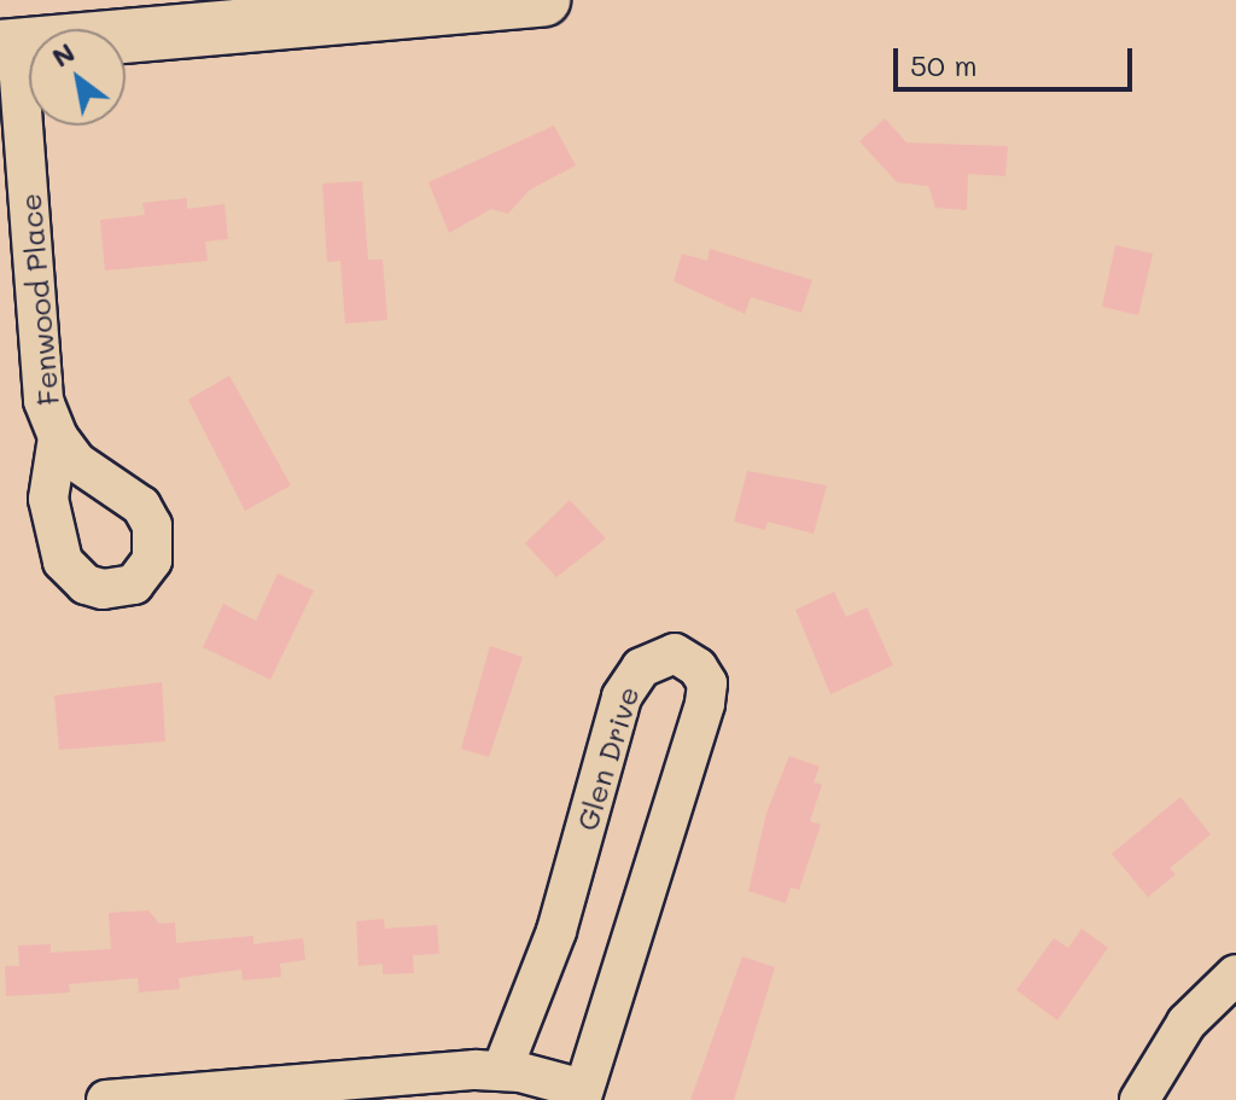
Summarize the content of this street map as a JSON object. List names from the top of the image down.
{
  "streets": {
    "street": ["Fenwood Place", "Glen Drive"]
  },
  "scale_bar": "50 m",
  "north": "top left"
}
